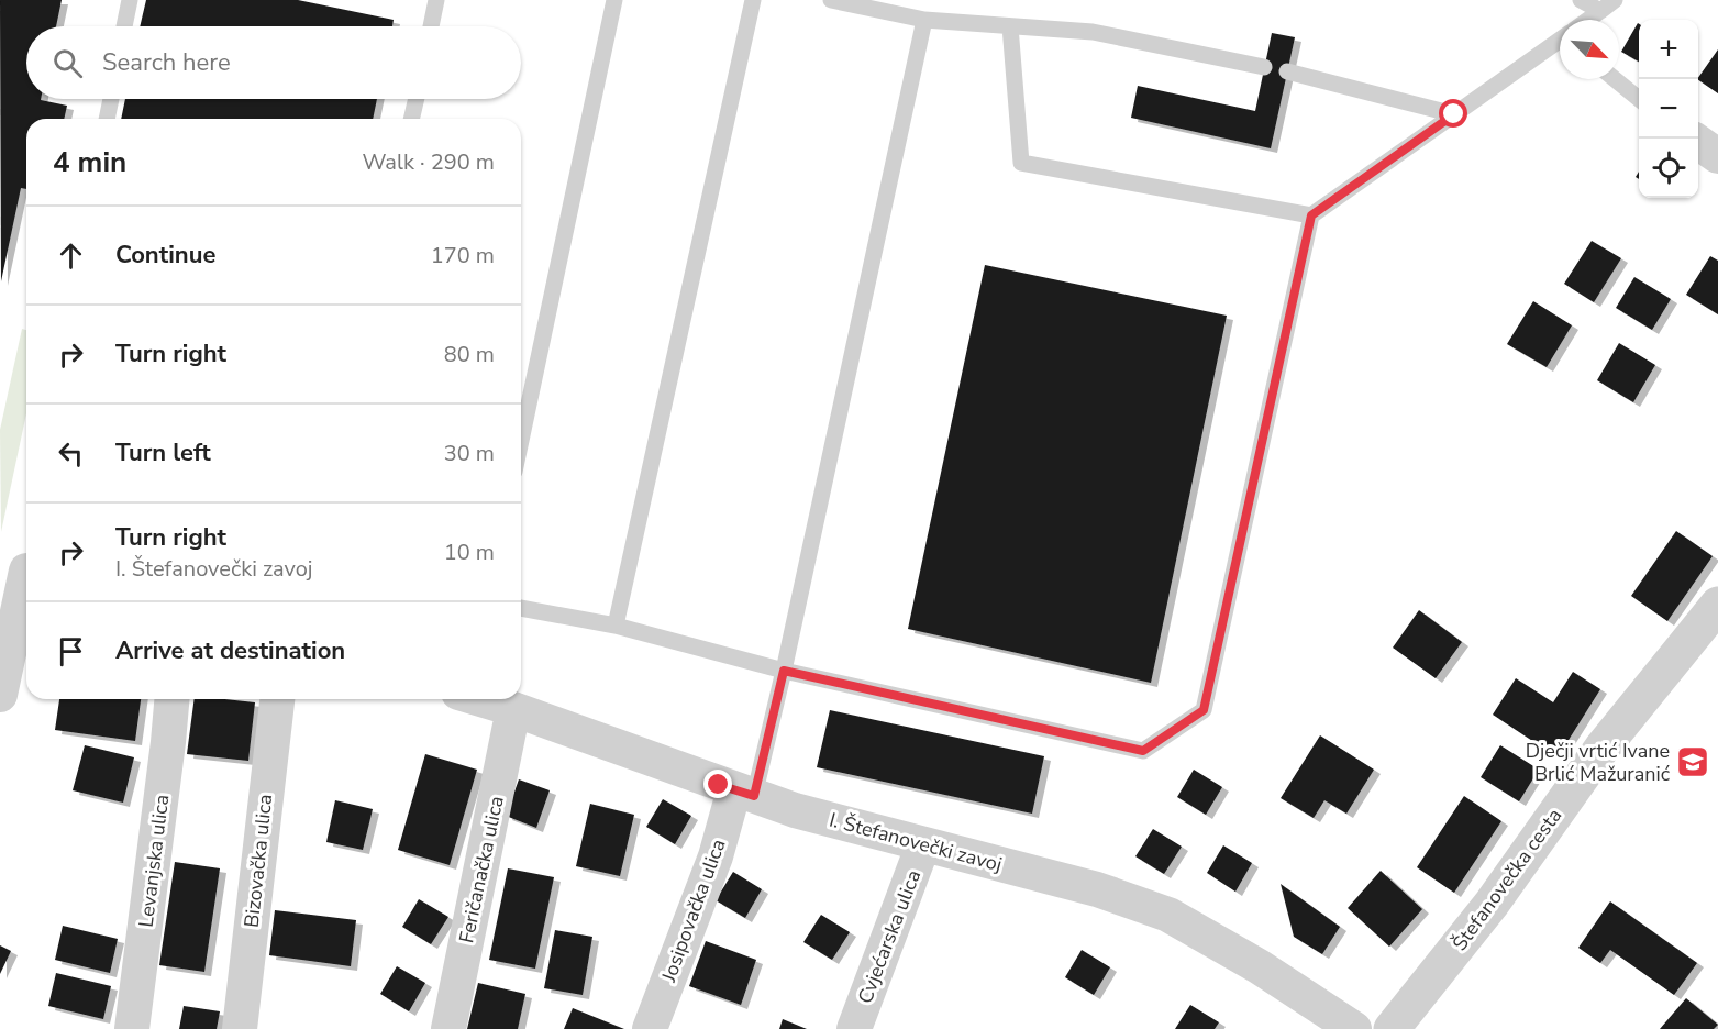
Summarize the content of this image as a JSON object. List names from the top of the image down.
{
  "streets": {
    "street": [
      "I. Štefanovečki zavoj",
      "Levanjska ulica",
      "Bizovačka ulica",
      "Feričanačka ulica",
      "Štefanovečka cesta",
      "Josipovačka ulica",
      "Cvjećarska ulica"
    ]
  },
  "crossings": [
    ["I. Štefanovečki zavoj", "Feričanačka ulica"],
    ["I. Štefanovečki zavoj", "Josipovačka ulica"],
    ["I. Štefanovečki zavoj", "Cvjećarska ulica"]
  ],
  "places": {
    "school or university": ["Dječji vrtić Ivane Brlić Mažuranić"]
  },
  "north": "bottom right",
  "page": {
    "map_buttons": ["+", "−"],
    "search": "Search here",
    "heading": ["4 min", "Walk · 290 m"],
    "list": [
      ["Continue", "170 m"],
      ["Turn right", "80 m"],
      ["Turn left", "30 m"],
      ["Turn right", "I. Štefanovečki zavoj", "10 m"],
      "Arrive at destination"
    ]
  }
}
